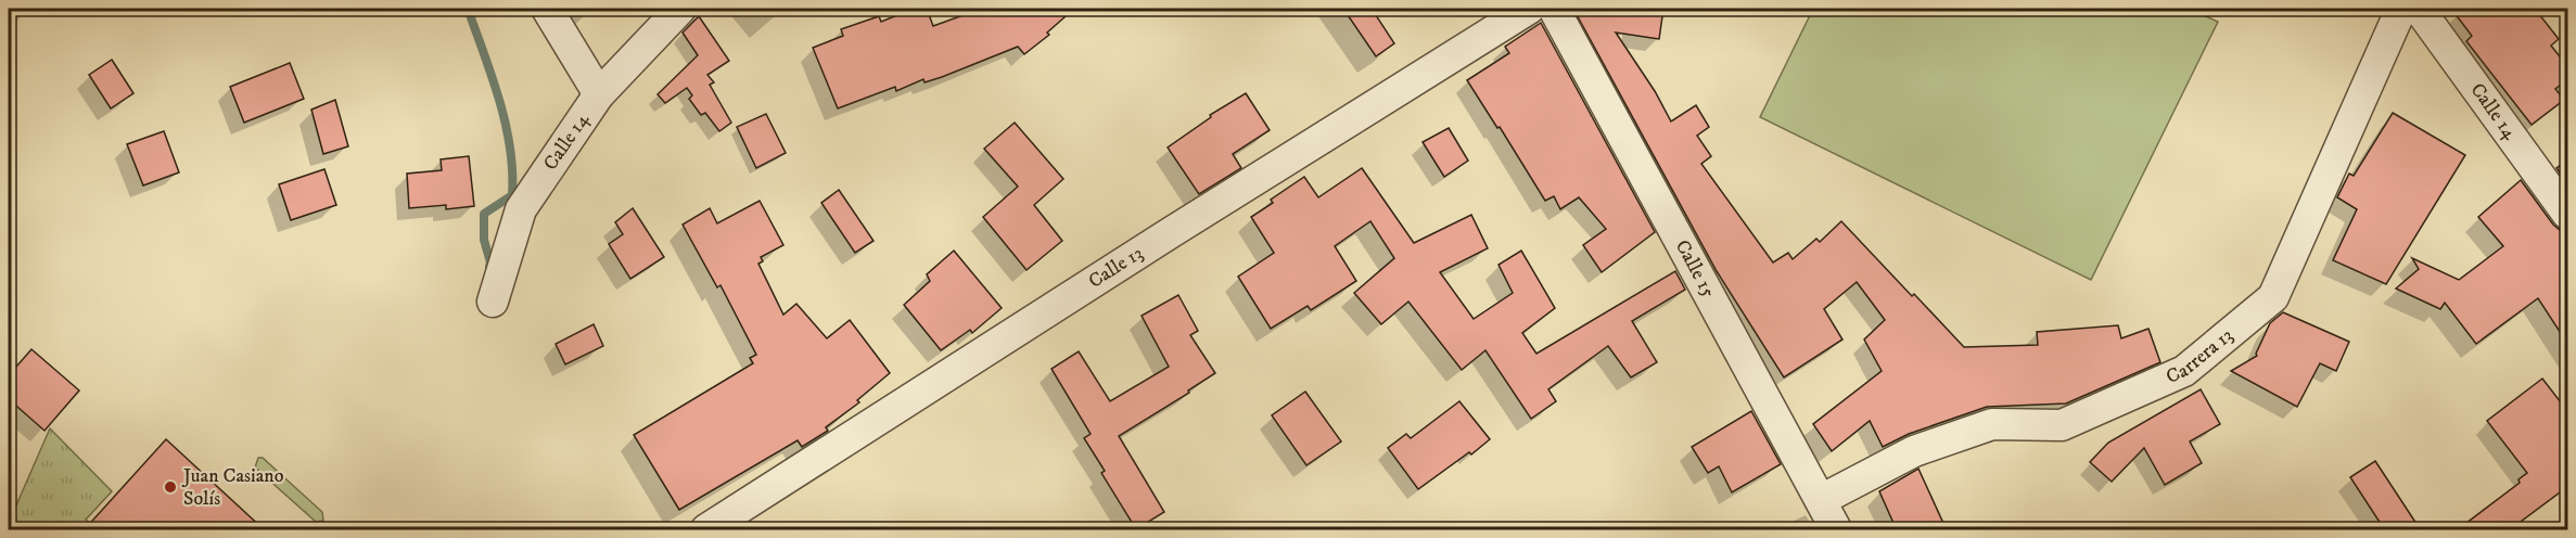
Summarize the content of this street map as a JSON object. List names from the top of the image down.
{
  "streets": {
    "street": [
      "Calle 14",
      "Calle 13",
      "Calle 15",
      "Carrera 13"
    ]
  },
  "crossings": [
    ["Calle 15", "Carrera 13"]
  ],
  "places": ["Juan Casiano Solís"]
}
